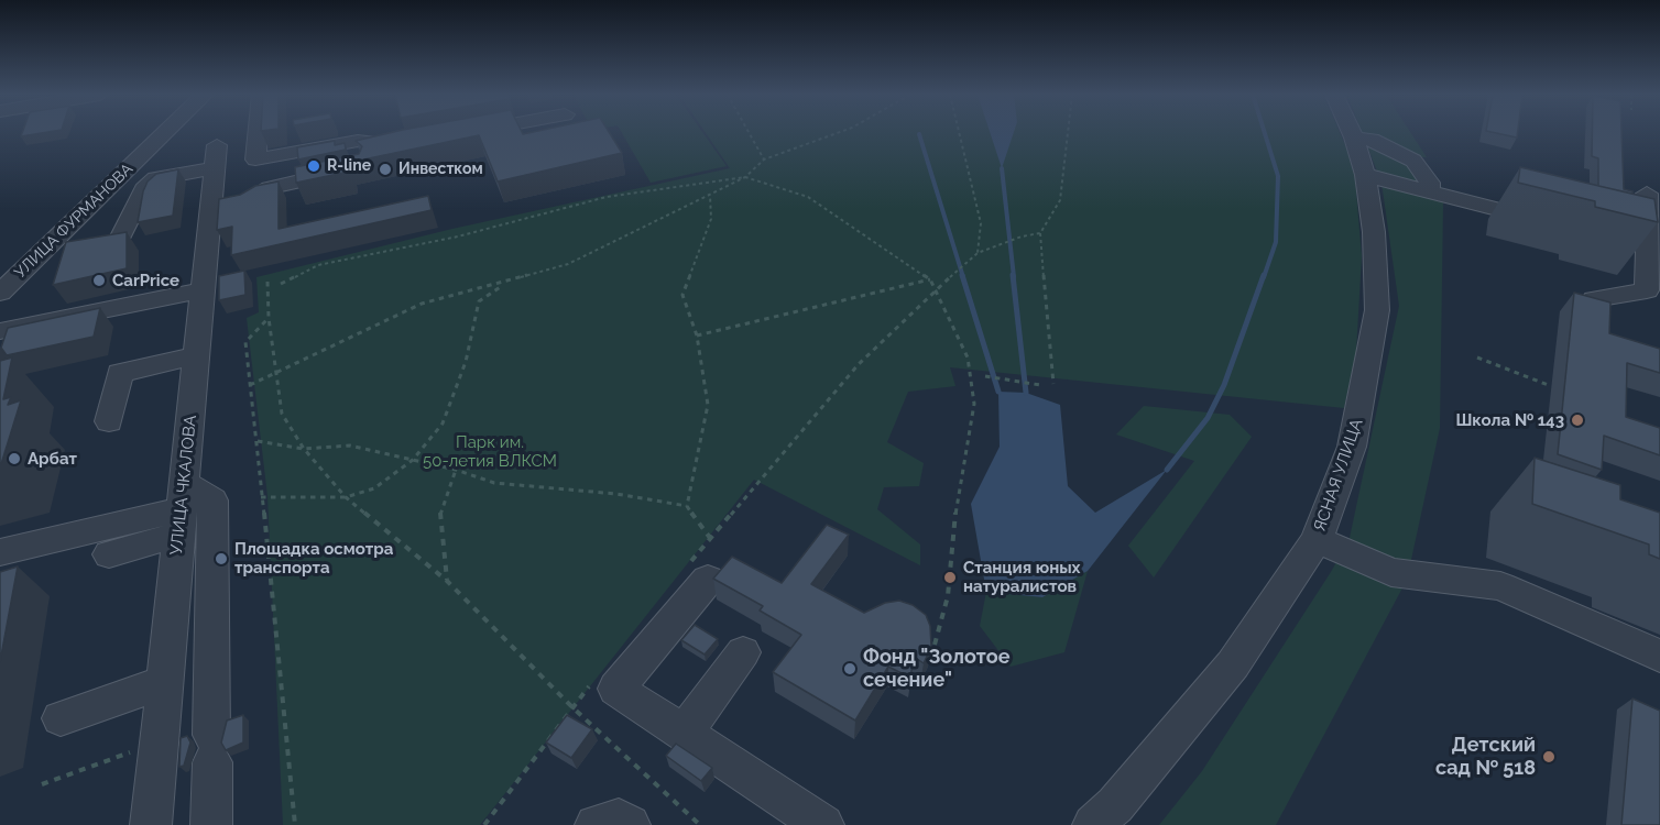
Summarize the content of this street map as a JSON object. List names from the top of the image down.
{
  "streets": {
    "street": ["УЛИЦА ФУРМАНОВА", "ЯСНАЯ УЛИЦА", "УЛИЦА ЧКАЛОВА"]
  },
  "parks": ["Парк им. 50-летия ВЛКСМ"],
  "places": [
    "R-line",
    "Инвестком",
    "CarPrice",
    "Школа № 143",
    "Арбат",
    "Площадка осмотра транспорта",
    "Станция юных натуралистов",
    "Фонд \"Золотое сечение\"",
    "Детский сад № 518"
  ]
}
